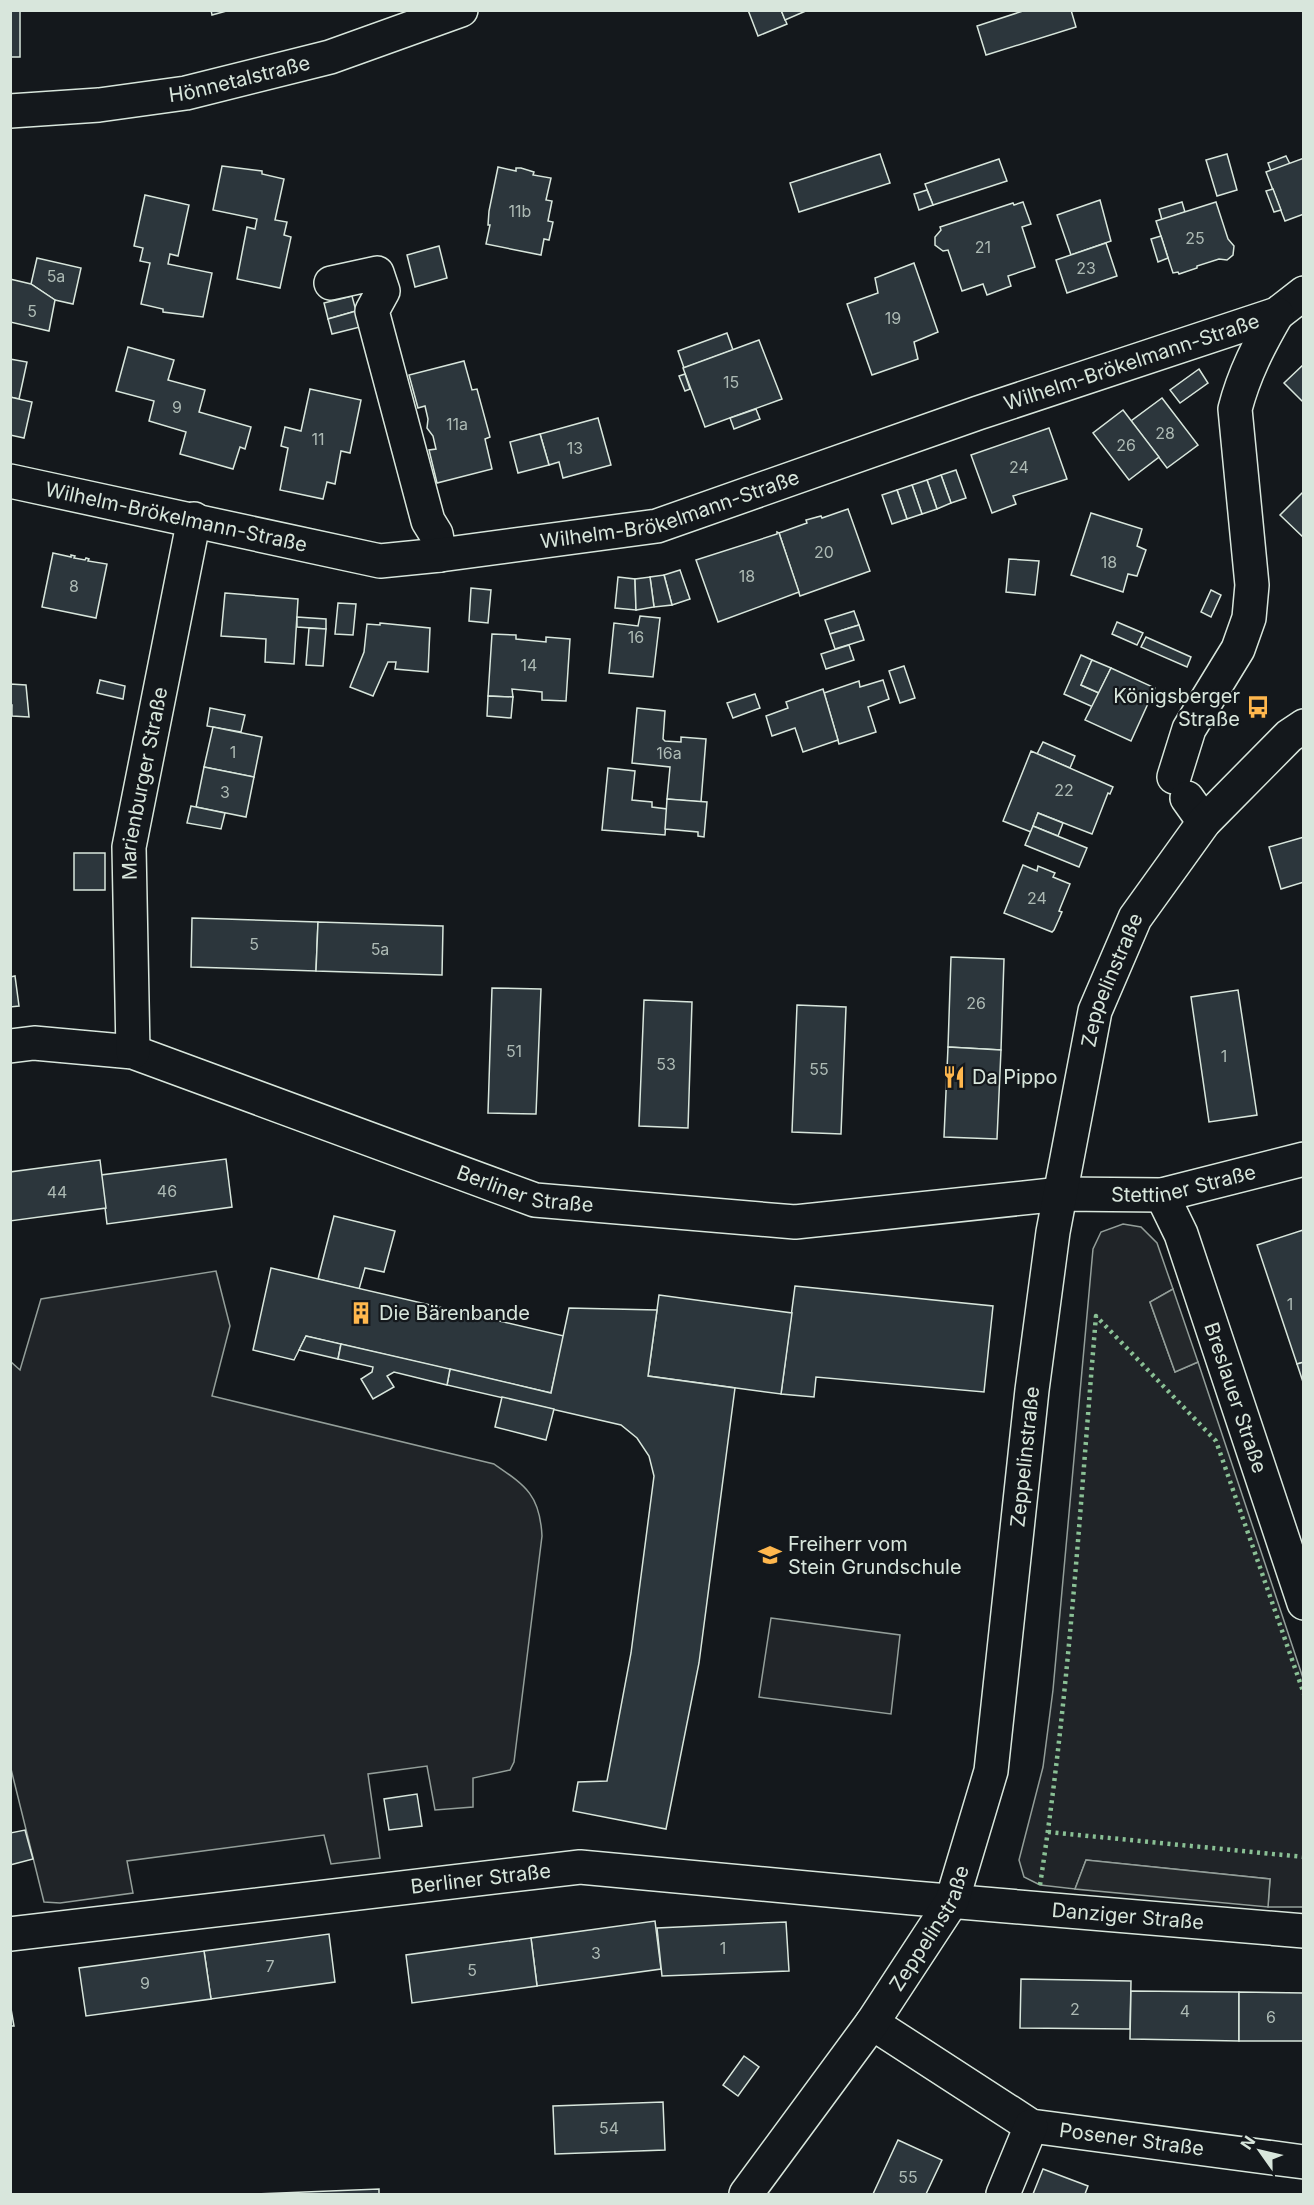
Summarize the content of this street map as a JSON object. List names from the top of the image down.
{
  "streets": {
    "street": [
      "Hönnetalstraße",
      "Wilhelm-Brökelmann-Straße",
      "Marienburger Straße",
      "Zeppelinstraße",
      "Stettiner Straße",
      "Berliner Straße",
      "Breslauer Straße",
      "Danziger Straße",
      "Posener Straße"
    ]
  },
  "crossings": [
    ["Wilhelm-Brökelmann-Straße", "Marienburger Straße"],
    ["Marienburger Straße", "Berliner Straße"],
    ["Zeppelinstraße", "Stettiner Straße"],
    ["Zeppelinstraße", "Berliner Straße"],
    ["Zeppelinstraße", "Danziger Straße"],
    ["Zeppelinstraße", "Posener Straße"],
    ["Stettiner Straße", "Berliner Straße"],
    ["Stettiner Straße", "Breslauer Straße"],
    ["Berliner Straße", "Danziger Straße"]
  ],
  "places": {
    "bus stop": ["Königsberger Straße"],
    "restaurant": ["Da Pippo"],
    "building": ["Die Bärenbande"],
    "school or university": ["Freiherr vom Stein Grundschule"]
  },
  "house_numbers": [
    "11b",
    "25",
    "21",
    "23",
    "5a",
    "5",
    "19",
    "15",
    "9",
    "11a",
    "28",
    "11",
    "26",
    "13",
    "24",
    "20",
    "18",
    "18",
    "8",
    "16",
    "14",
    "1",
    "16a",
    "22",
    "3",
    "24",
    "5",
    "5a",
    "26",
    "51",
    "1",
    "53",
    "55",
    "46",
    "44",
    "1",
    "1",
    "3",
    "7",
    "5",
    "9",
    "2",
    "4",
    "6",
    "54",
    "55"
  ],
  "north": "top left"
}
